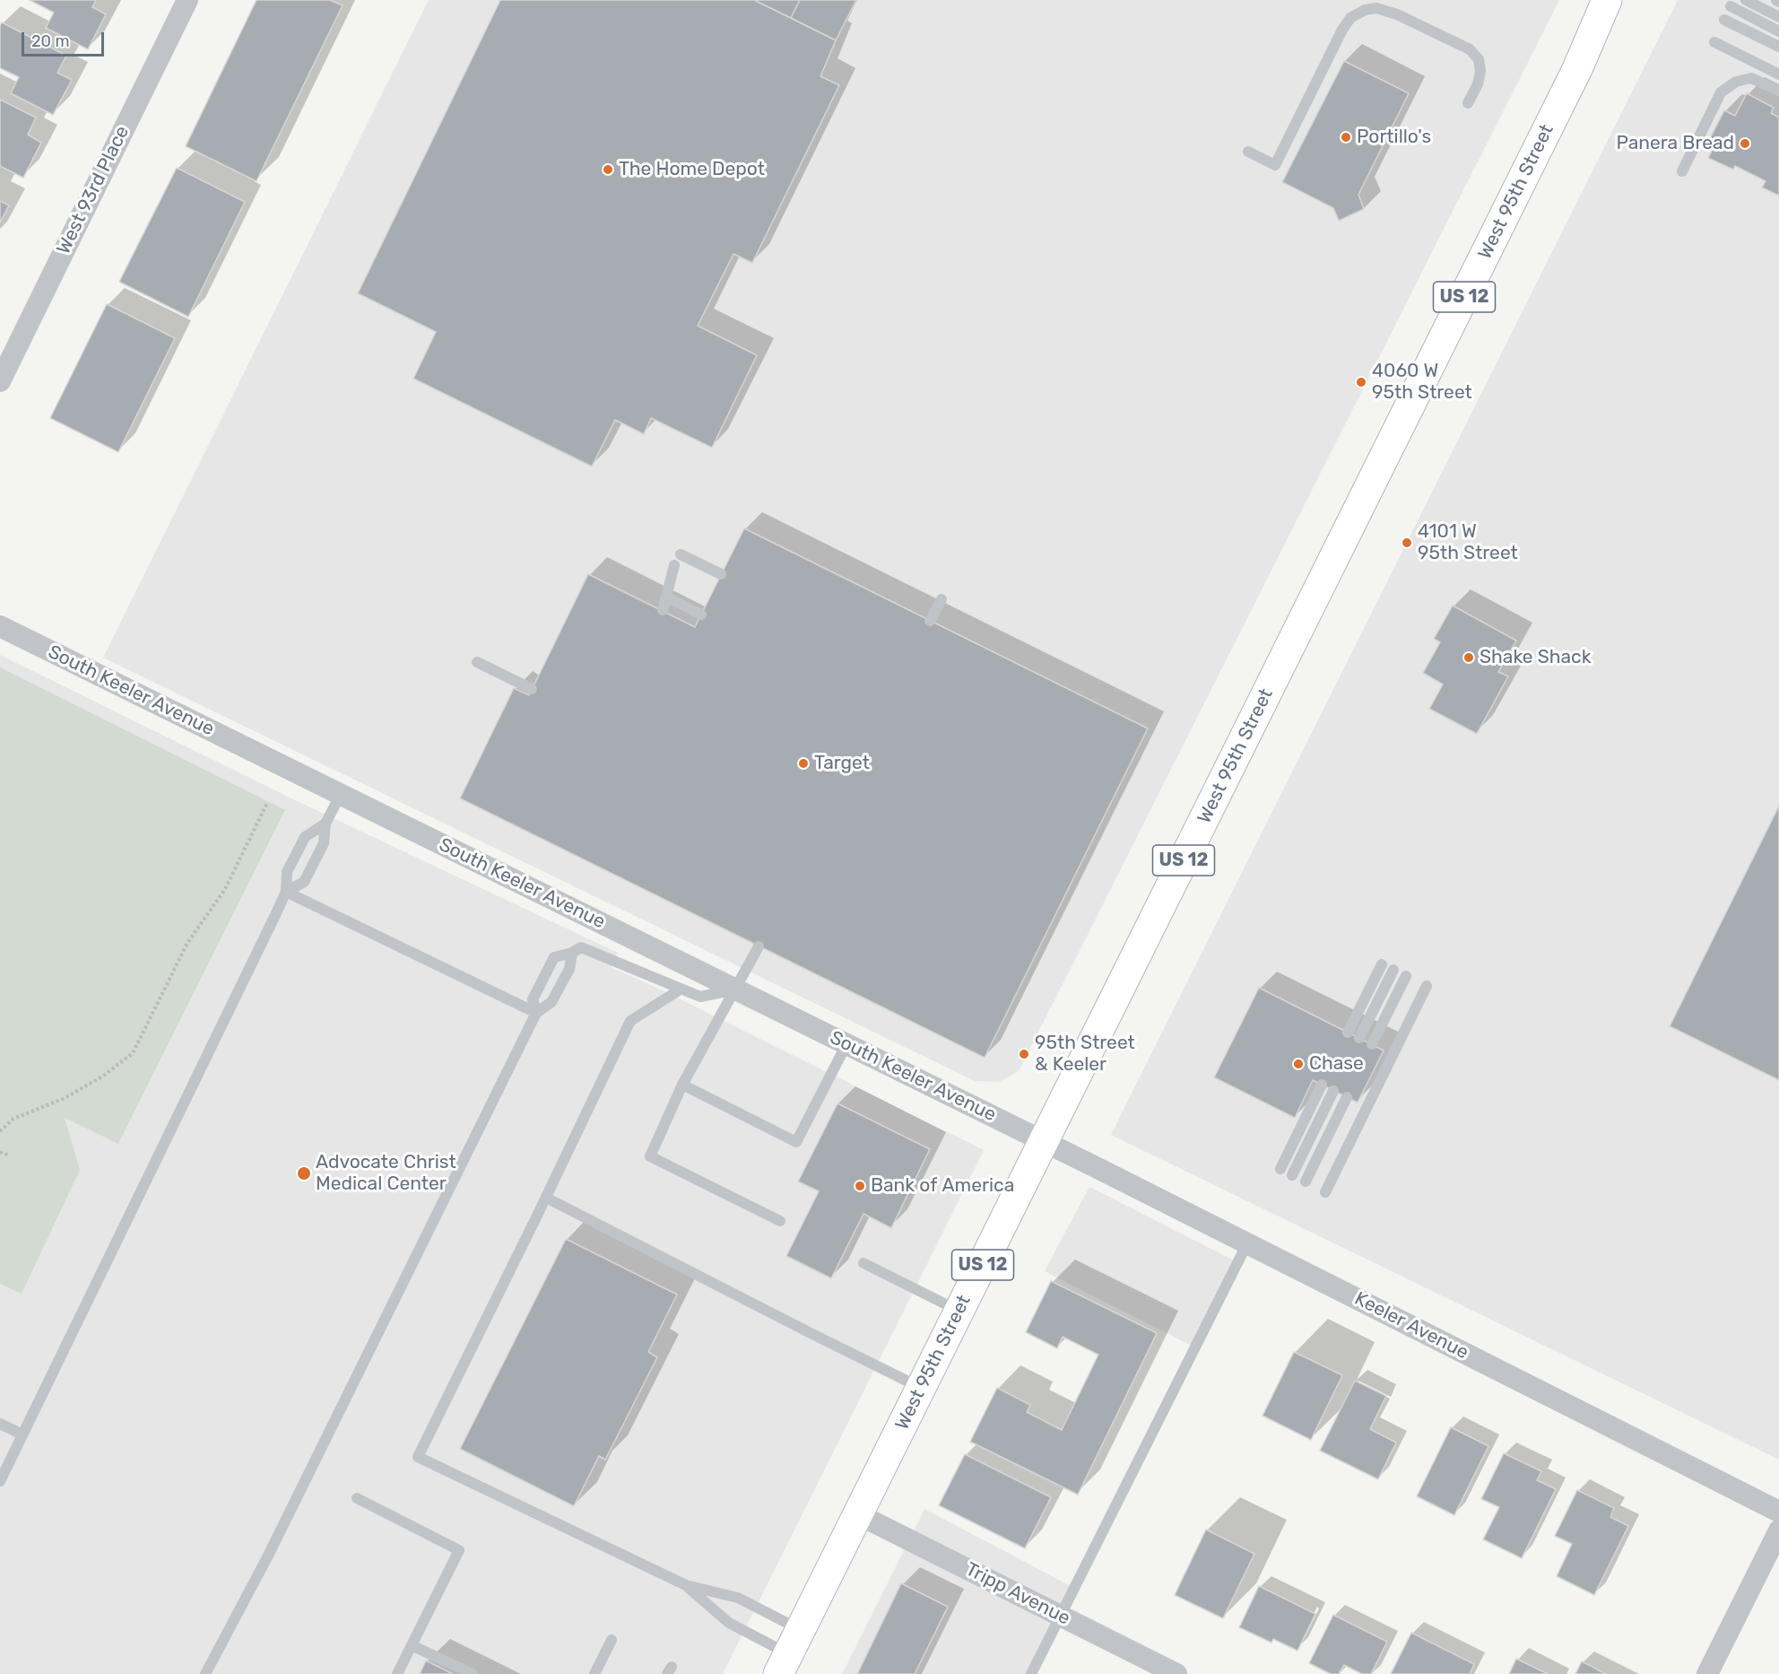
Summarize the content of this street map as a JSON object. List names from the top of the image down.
{
  "streets": {
    "main road": ["West 95th Street", "US 12"],
    "street": [
      "West 93rd Place",
      "South Keeler Avenue",
      "Keeler Avenue",
      "Tripp Avenue"
    ]
  },
  "crossings": [
    ["West 95th Street", "South Keeler Avenue"],
    ["West 95th Street", "Keeler Avenue"],
    ["West 95th Street", "Tripp Avenue"],
    ["South Keeler Avenue", "Keeler Avenue"]
  ],
  "places": [
    "Portillo's",
    "Panera Bread",
    "The Home Depot",
    "4060 W 95th Street",
    "4101 W 95th Street",
    "Shake Shack",
    "Target",
    "95th Street & Keeler",
    "Chase",
    "Advocate Christ Medical Center",
    "Bank of America"
  ],
  "scale_bar": "20 m"
}
